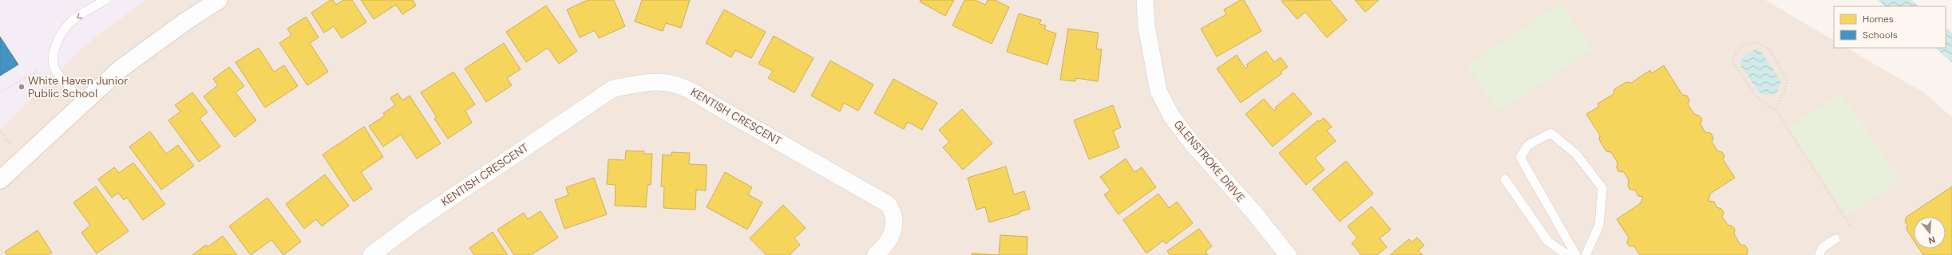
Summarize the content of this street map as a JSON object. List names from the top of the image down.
{
  "streets": {
    "street": ["KENTISH CRESCENT", "GLENSTROKE DRIVE"]
  },
  "places": ["White Haven Junior Public School"],
  "legend": ["Homes", "Schools"],
  "north": "bottom"
}
